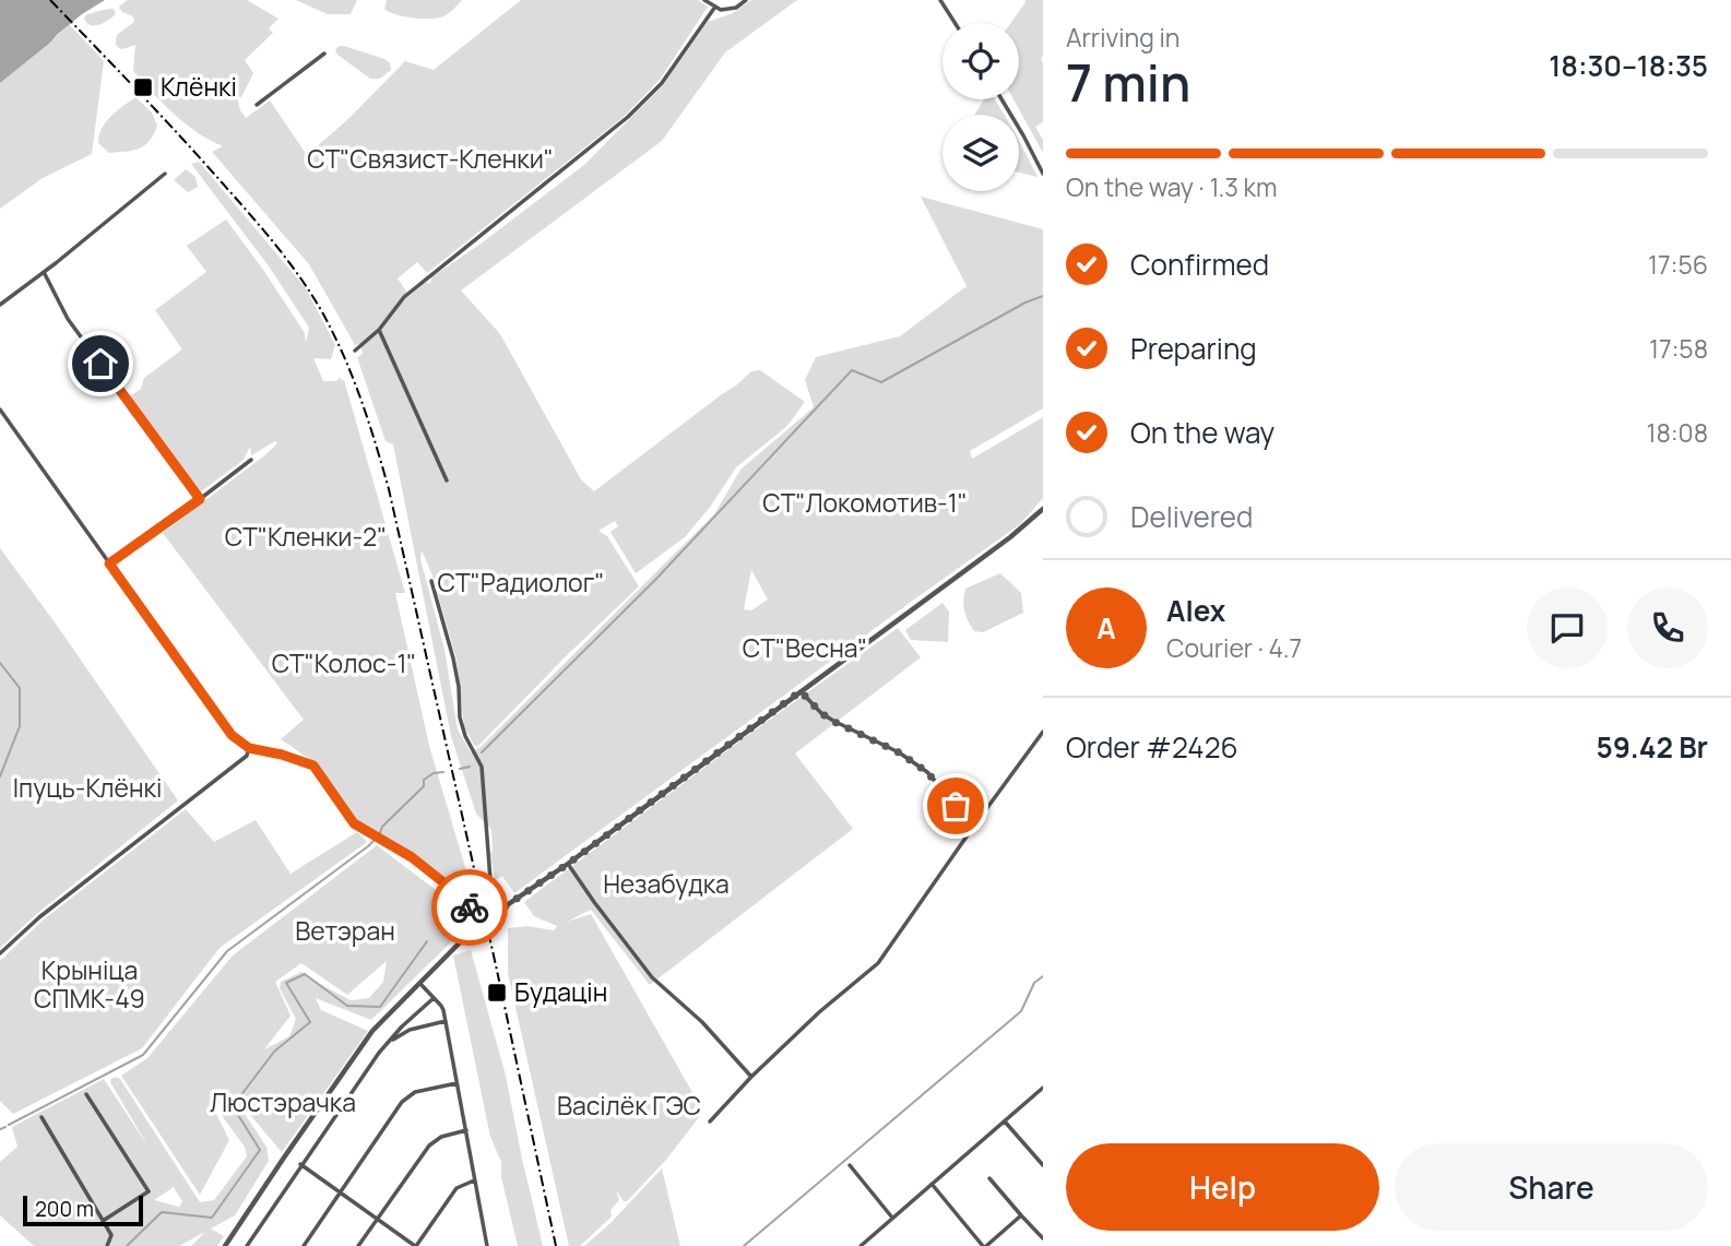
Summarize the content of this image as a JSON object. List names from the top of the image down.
{
  "parks": [
    "СТ\"Связист-Кленки\"",
    "СТ\"Локомотив-1\"",
    "СТ\"Кленки-2\"",
    "СТ\"Радиолог\"",
    "СТ\"Весна\"",
    "СТ\"Колос-1\"",
    "Іпуць-Клёнкі",
    "Незабудка",
    "Ветэран",
    "Крыніца СПМК-49",
    "Люстэрачка",
    "Васілёк ГЭС"
  ],
  "places": {
    "transit": ["Клёнкі", "Будацін"]
  },
  "scale_bar": "200 m",
  "page": {
    "heading": ["7 min", "Arriving in", "18:30–18:35"],
    "panel": [
      "Alex",
      "Courier · 4.7",
      "Order #2426",
      "59.42 Br"
    ],
    "bar": "On the way · 1.3 km",
    "list": [
      ["Confirmed", "17:56"],
      ["Preparing", "17:58"],
      ["On the way", "18:08"],
      "Delivered"
    ],
    "round": "A",
    "buttons": ["Help", "Share"],
    "scale": "200 m"
  }
}
